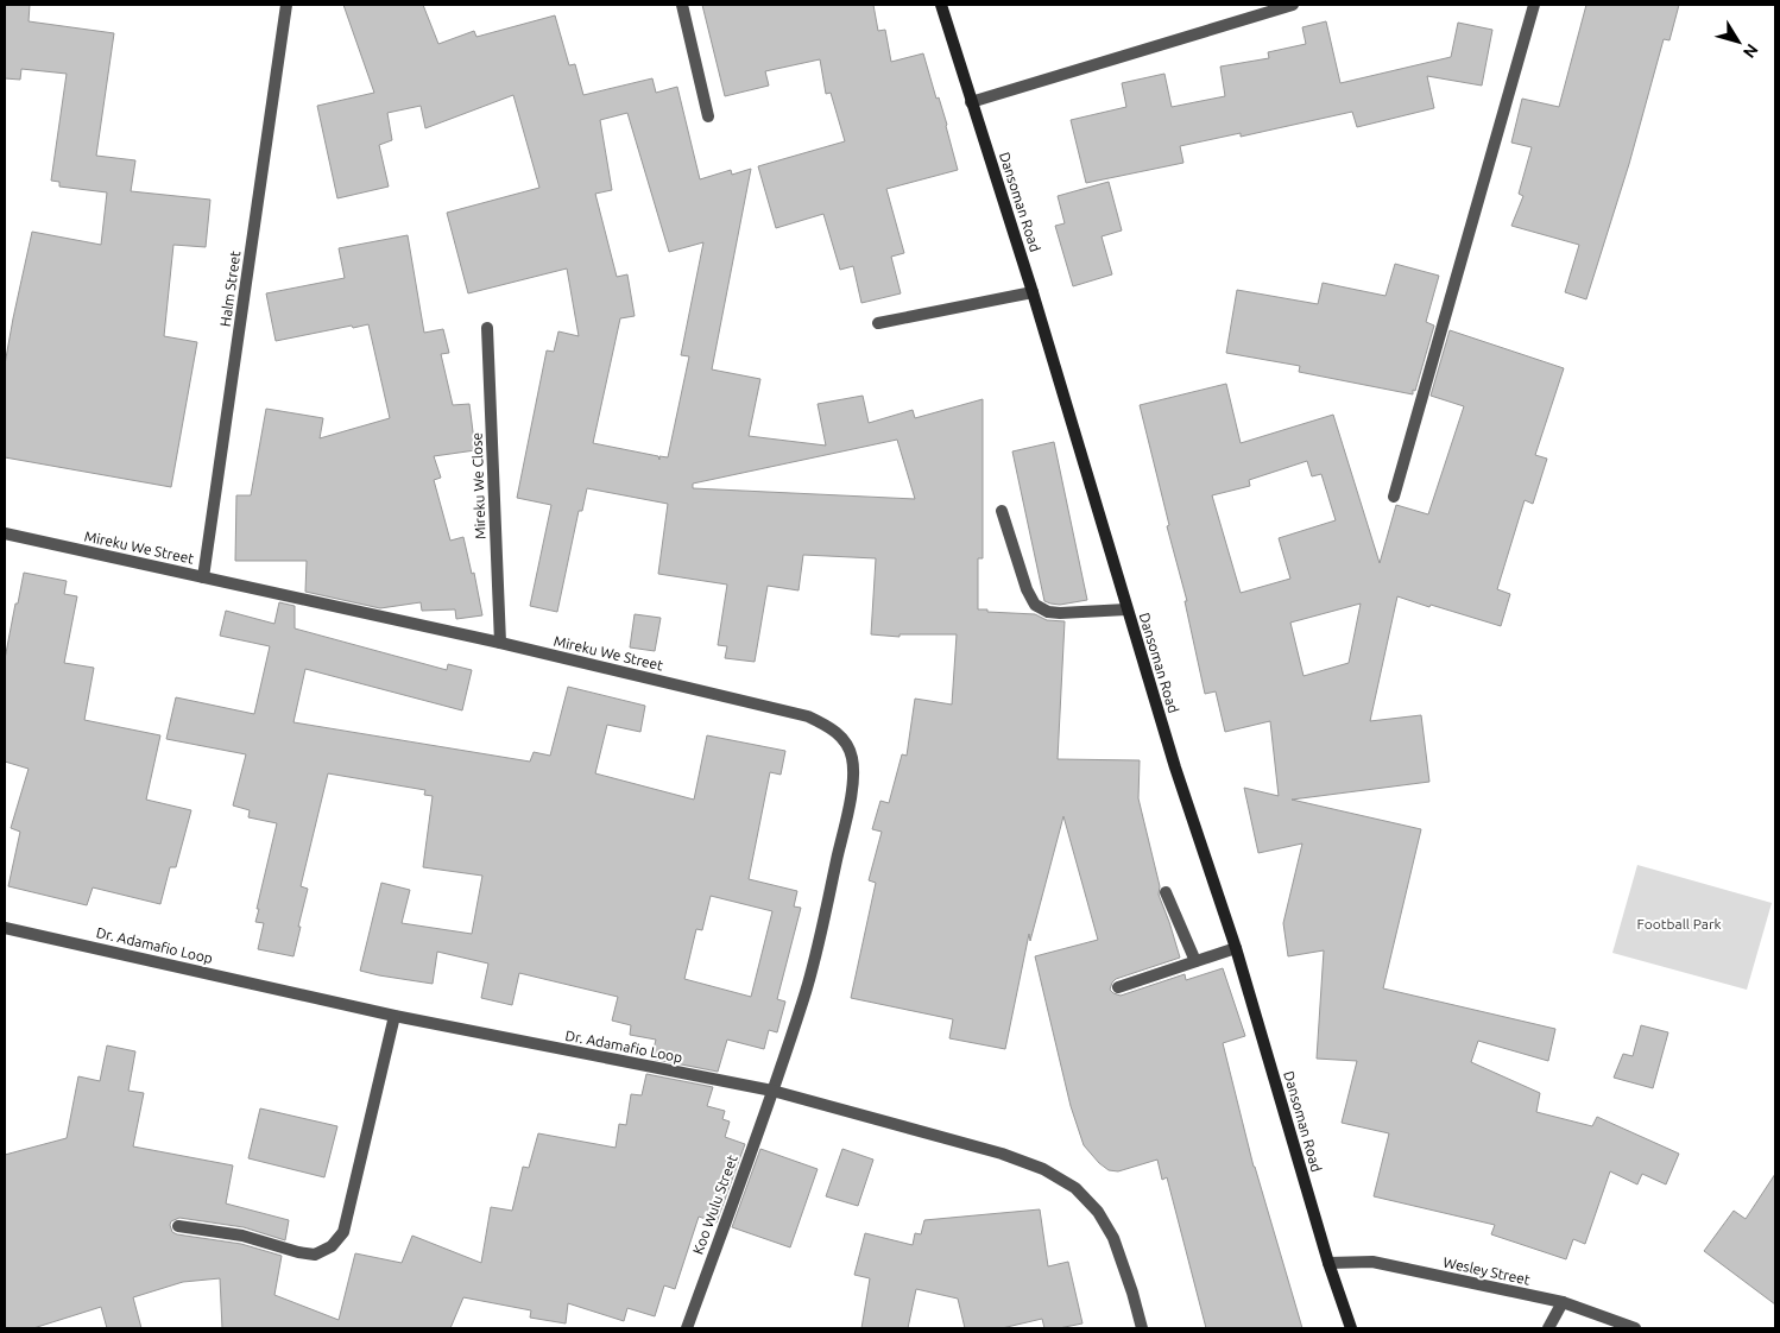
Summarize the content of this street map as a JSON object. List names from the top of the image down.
{
  "streets": {
    "main road": ["Dansoman Road"],
    "street": [
      "Halm Street",
      "Mireku We Close",
      "Mireku We Street",
      "Dr. Adamafio Loop",
      "Koo Wulu Street",
      "Wesley Street"
    ]
  },
  "crossings": [
    ["Dansoman Road", "Wesley Street"],
    ["Halm Street", "Mireku We Street"],
    ["Mireku We Close", "Mireku We Street"],
    ["Mireku We Street", "Dr. Adamafio Loop"],
    ["Mireku We Street", "Koo Wulu Street"],
    ["Dr. Adamafio Loop", "Koo Wulu Street"]
  ],
  "parks": ["Football Park"],
  "north": "bottom right"
}
